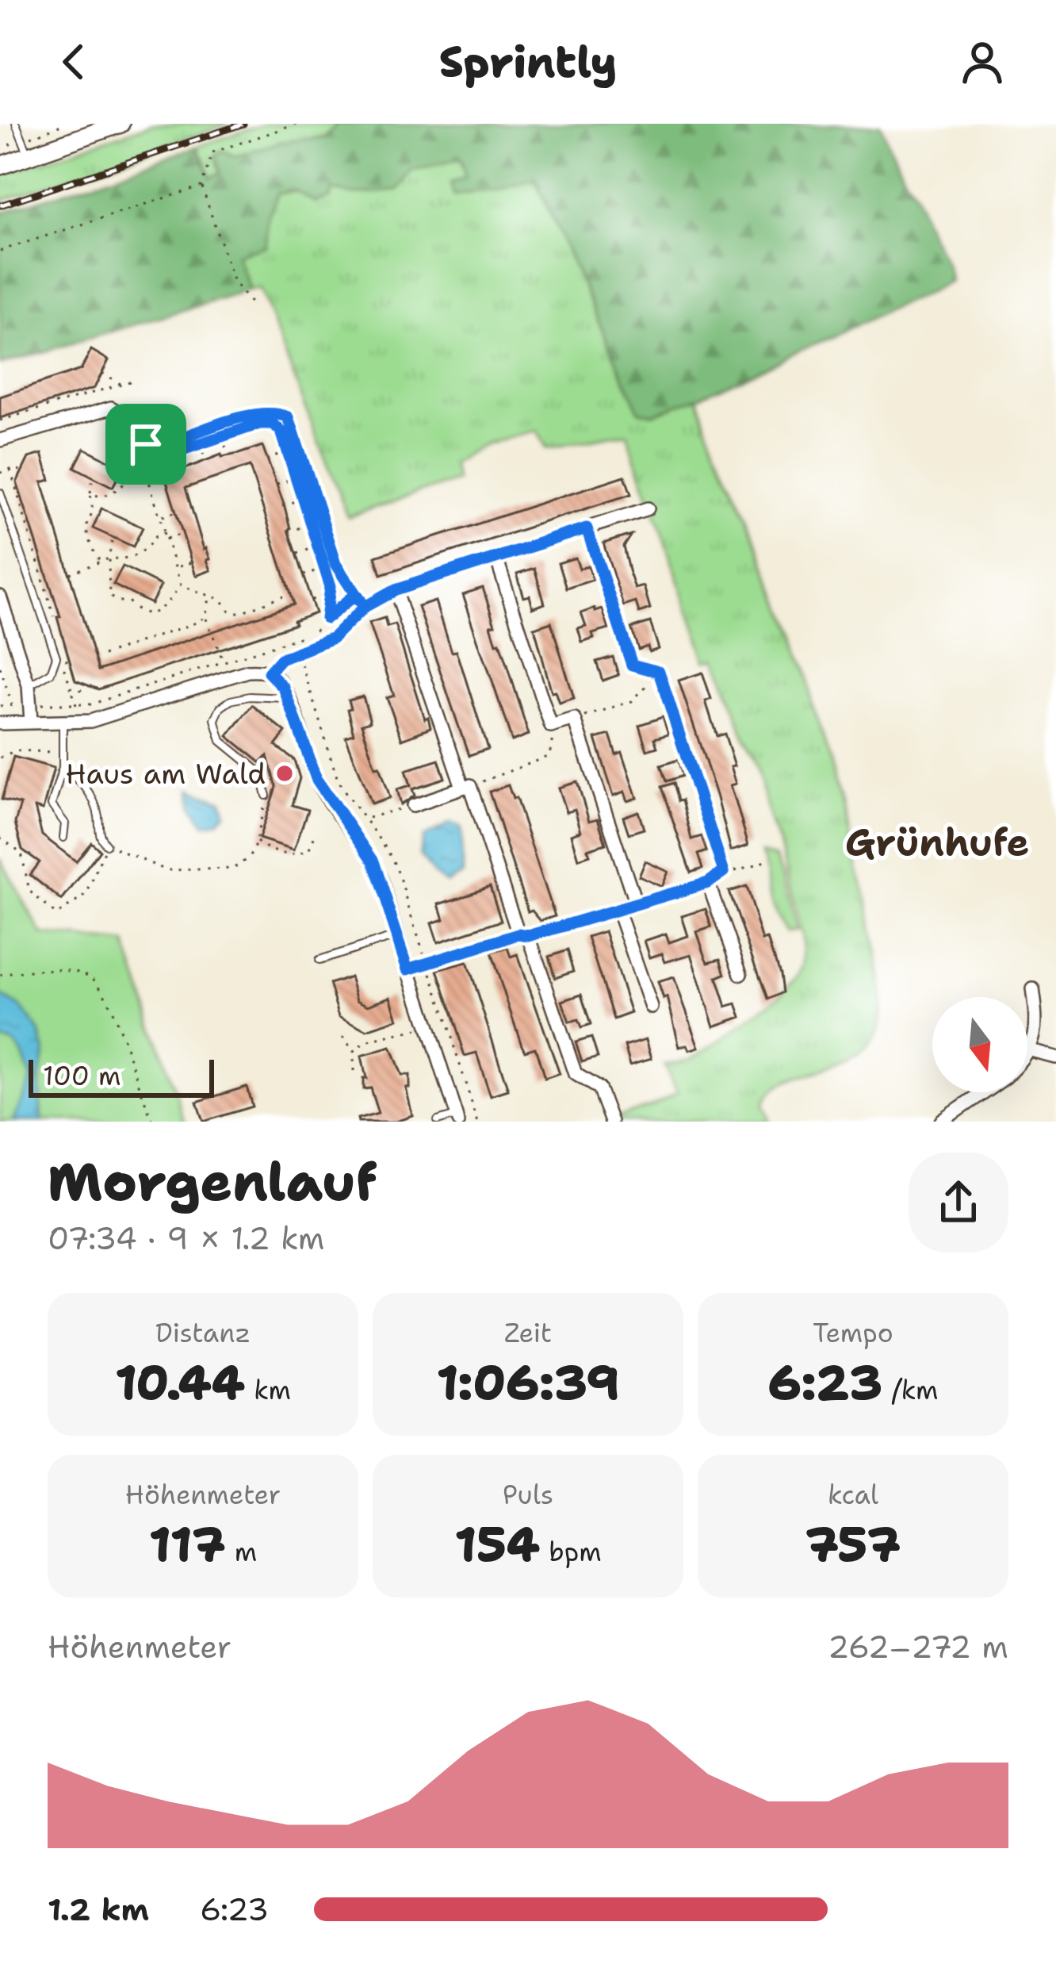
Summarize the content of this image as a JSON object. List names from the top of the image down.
{
  "districts": ["Grünhufe"],
  "places": ["Haus am Wald"],
  "scale_bar": "100 m",
  "north": "bottom",
  "page": {
    "header": "Sprintly",
    "scale": "100 m",
    "heading": ["Morgenlauf", "07:34 · 9 × 1.2 km"],
    "stats": [
      ["Distanz", "10.44 km"],
      ["Zeit", "1:06:39"],
      ["Tempo", "6:23 /km"],
      ["Höhenmeter", "117 m"],
      ["Puls", "154 bpm"],
      ["kcal", "757"]
    ],
    "chart": ["Höhenmeter", "262–272 m"],
    "list": [
      {
        "name": "1.2 km",
        "note": "6:23"
      }
    ]
  }
}
